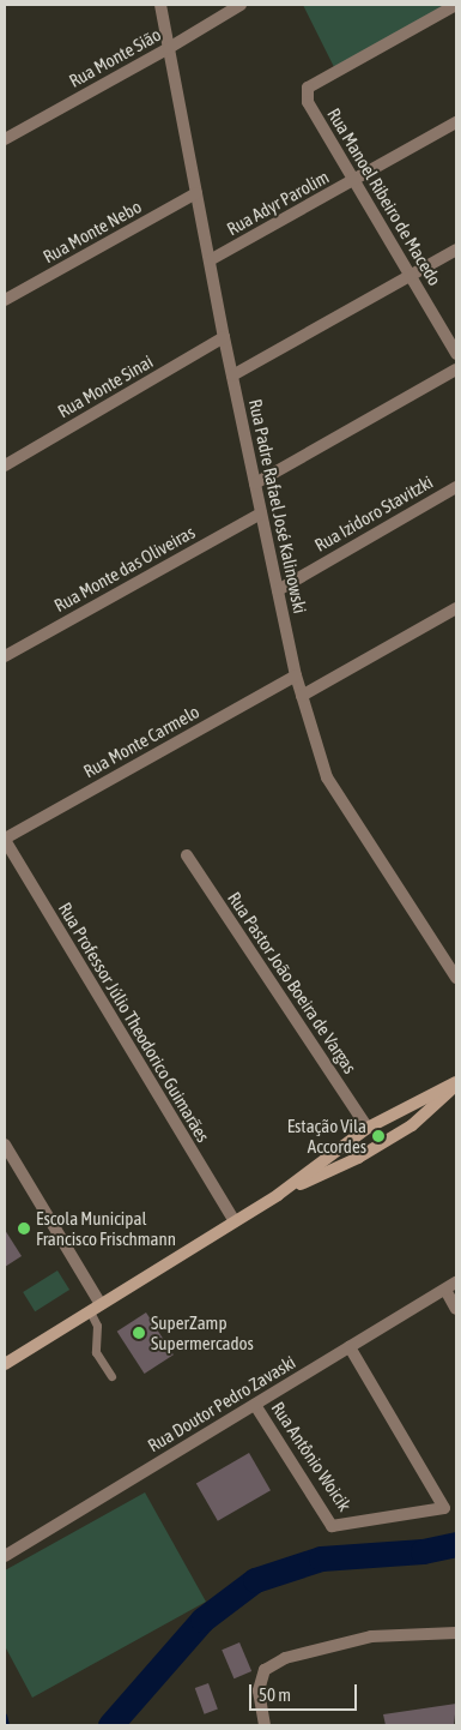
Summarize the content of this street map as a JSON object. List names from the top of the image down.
{
  "streets": {
    "street": [
      "Rua Monte Sião",
      "Rua Manoel Ribeiro de Macedo",
      "Rua Adyr Parolim",
      "Rua Monte Nebo",
      "Rua Monte Sinai",
      "Rua Padre Rafael José Kalinowski",
      "Rua Izidoro Stavitzki",
      "Rua Monte das Oliveiras",
      "Rua Monte Carmelo",
      "Rua Pastor João Boeira de Vargas",
      "Rua Professor Júlio Theodorico Guimarães",
      "Rua Doutor Pedro Zavaski",
      "Rua Antônio Woicik"
    ]
  },
  "crossings": [
    ["Rua Monte Sião", "Rua Padre Rafael José Kalinowski"],
    ["Rua Manoel Ribeiro de Macedo", "Rua Adyr Parolim"],
    ["Rua Adyr Parolim", "Rua Padre Rafael José Kalinowski"],
    ["Rua Monte Nebo", "Rua Padre Rafael José Kalinowski"],
    ["Rua Monte Sinai", "Rua Padre Rafael José Kalinowski"],
    ["Rua Padre Rafael José Kalinowski", "Rua Izidoro Stavitzki"],
    ["Rua Padre Rafael José Kalinowski", "Rua Monte das Oliveiras"],
    ["Rua Padre Rafael José Kalinowski", "Rua Monte Carmelo"],
    ["Rua Monte Carmelo", "Rua Professor Júlio Theodorico Guimarães"],
    ["Rua Doutor Pedro Zavaski", "Rua Antônio Woicik"]
  ],
  "places": ["Estação Vila Accordes", "Escola Municipal Francisco Frischmann", "SuperZamp Supermercados"],
  "scale_bar": "50 m"
}
